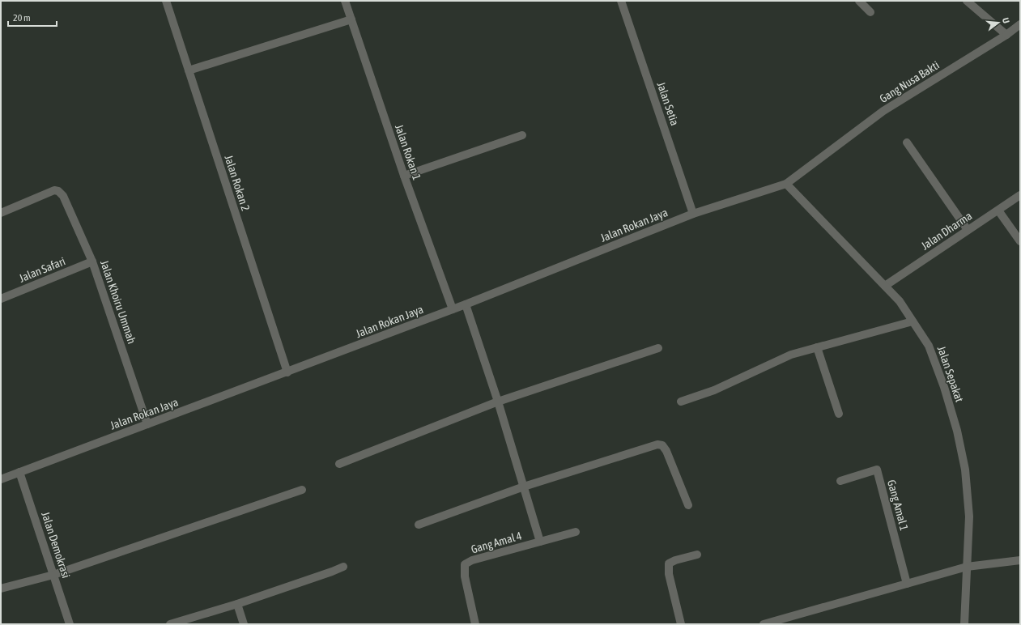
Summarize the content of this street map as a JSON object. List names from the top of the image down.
{
  "streets": {
    "street": [
      "Gang Nusa Bakti",
      "Jalan Setia",
      "Jalan Rokan 1",
      "Jalan Rokan 2",
      "Jalan Rokan Jaya",
      "Jalan Dharma",
      "Jalan Safari",
      "Jalan Khoiru Ummah",
      "Jalan Sepakat",
      "Gang Amal 1",
      "Gang Amal 4",
      "Jalan Demokrasi"
    ]
  },
  "crossings": [
    ["Gang Nusa Bakti", "Jalan Rokan Jaya"],
    ["Gang Nusa Bakti", "Jalan Sepakat"],
    ["Jalan Setia", "Jalan Rokan Jaya"],
    ["Jalan Rokan 1", "Jalan Rokan Jaya"],
    ["Jalan Rokan 2", "Jalan Rokan Jaya"],
    ["Jalan Rokan Jaya", "Jalan Khoiru Ummah"],
    ["Jalan Rokan Jaya", "Jalan Sepakat"],
    ["Jalan Rokan Jaya", "Jalan Demokrasi"],
    ["Jalan Dharma", "Jalan Sepakat"],
    ["Jalan Safari", "Jalan Khoiru Ummah"]
  ],
  "scale_bar": "20 m",
  "north": "right"
}
